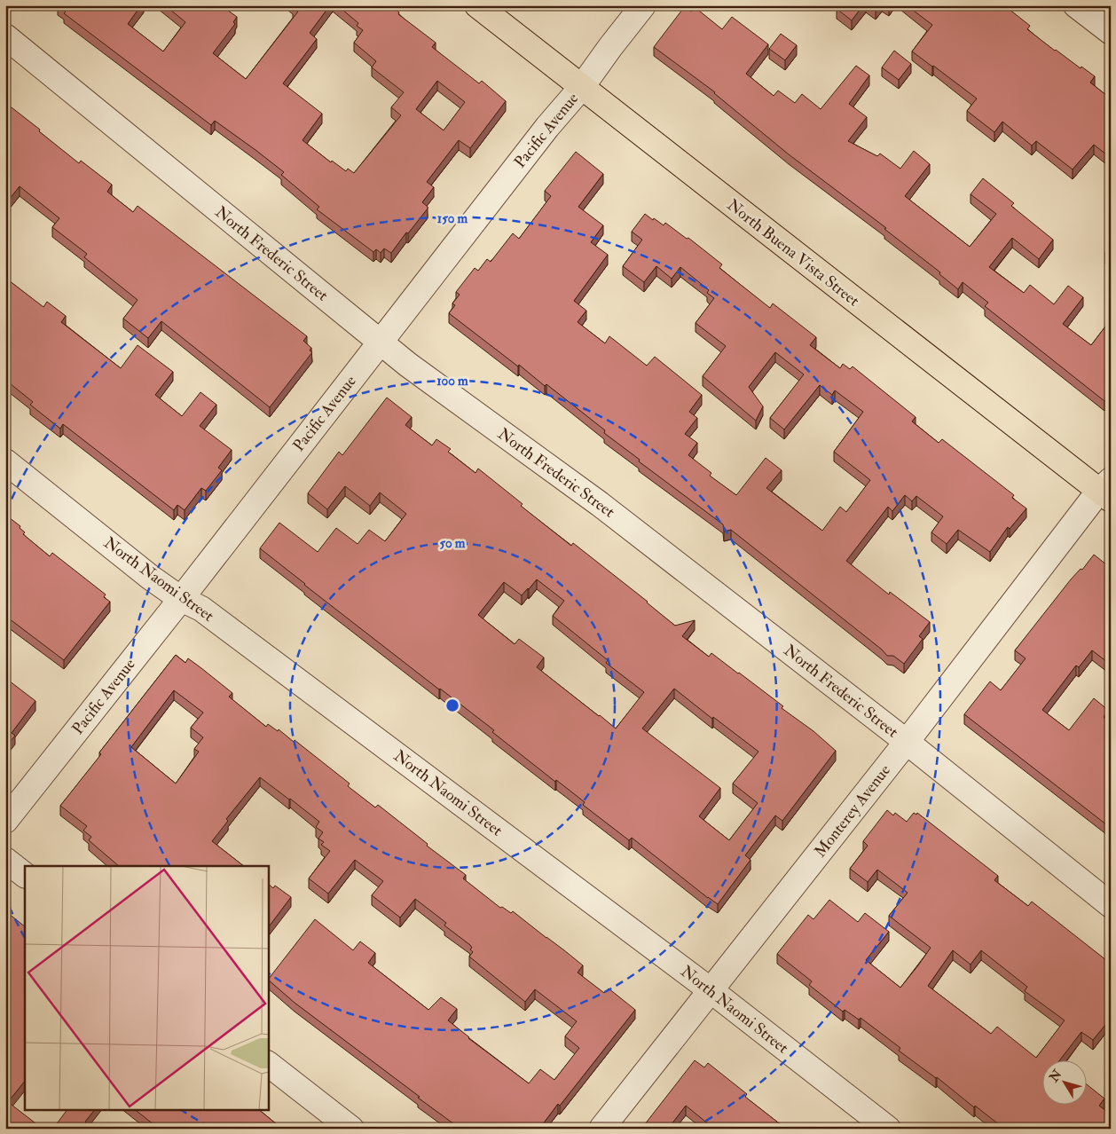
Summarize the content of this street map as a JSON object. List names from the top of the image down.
{
  "streets": {
    "main road": ["North Buena Vista Street"],
    "street": [
      "Pacific Avenue",
      "North Frederic Street",
      "North Naomi Street",
      "Monterey Avenue"
    ]
  },
  "crossings": [
    ["Pacific Avenue", "North Buena Vista Street"],
    ["Pacific Avenue", "North Frederic Street"],
    ["Pacific Avenue", "North Naomi Street"],
    ["North Buena Vista Street", "Monterey Avenue"],
    ["North Frederic Street", "Monterey Avenue"],
    ["North Naomi Street", "Monterey Avenue"]
  ],
  "north": "top left",
  "rings": ["150 m", "100 m", "50 m"]
}
